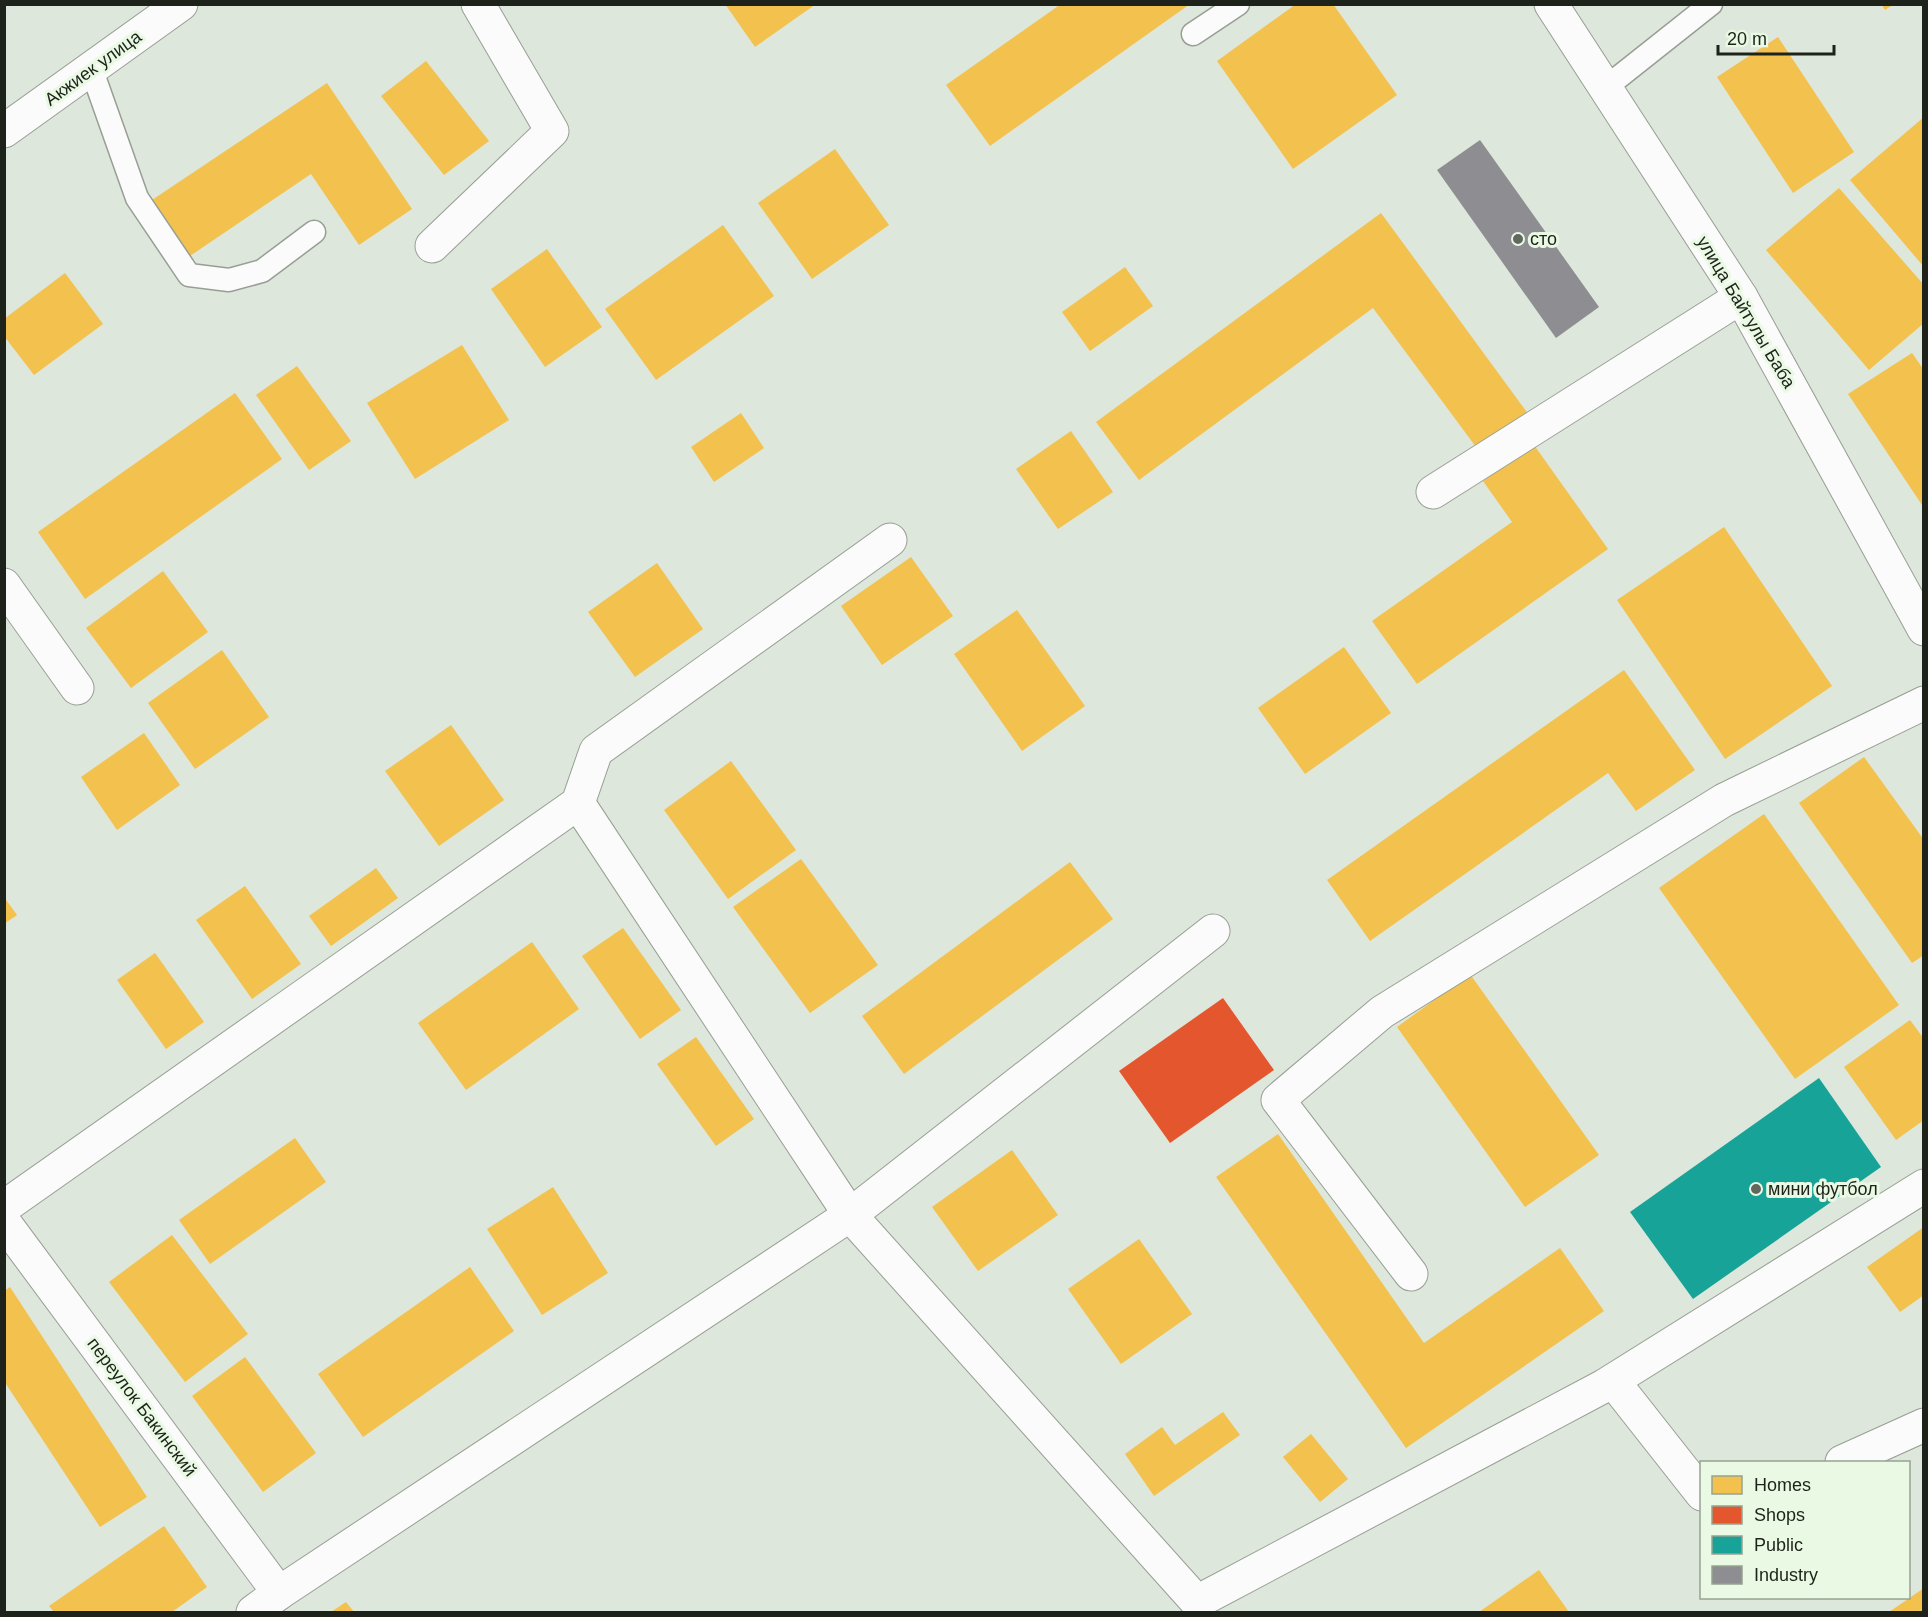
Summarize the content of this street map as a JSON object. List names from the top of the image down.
{
  "streets": {
    "street": ["Акжиек улица", "улица Байтулы Баба", "переулок Бакинский"]
  },
  "places": ["сто", "мини футбол"],
  "legend": [
    "Homes",
    "Shops",
    "Public",
    "Industry"
  ],
  "scale_bar": "20 m"
}
